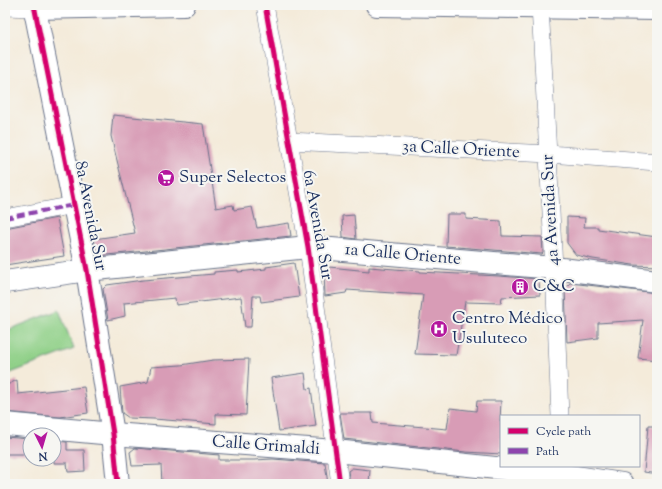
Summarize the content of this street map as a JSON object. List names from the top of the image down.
{
  "streets": {
    "main road": ["8a Avenida Sur", "1a Calle Oriente", "Calle Grimaldi"],
    "street": ["3a Calle Oriente", "4a Avenida Sur", "6a Avenida Sur"]
  },
  "crossings": [
    ["3a Calle Oriente", "4a Avenida Sur"],
    ["3a Calle Oriente", "6a Avenida Sur"],
    ["4a Avenida Sur", "1a Calle Oriente"],
    ["8a Avenida Sur", "1a Calle Oriente"],
    ["8a Avenida Sur", "Calle Grimaldi"],
    ["6a Avenida Sur", "1a Calle Oriente"],
    ["6a Avenida Sur", "Calle Grimaldi"]
  ],
  "places": {
    "supermarket": ["Super Selectos"],
    "building": ["C&C"],
    "hospital": ["Centro Médico Usuluteco"]
  },
  "legend": ["Cycle path", "Path"],
  "north": "bottom"
}
